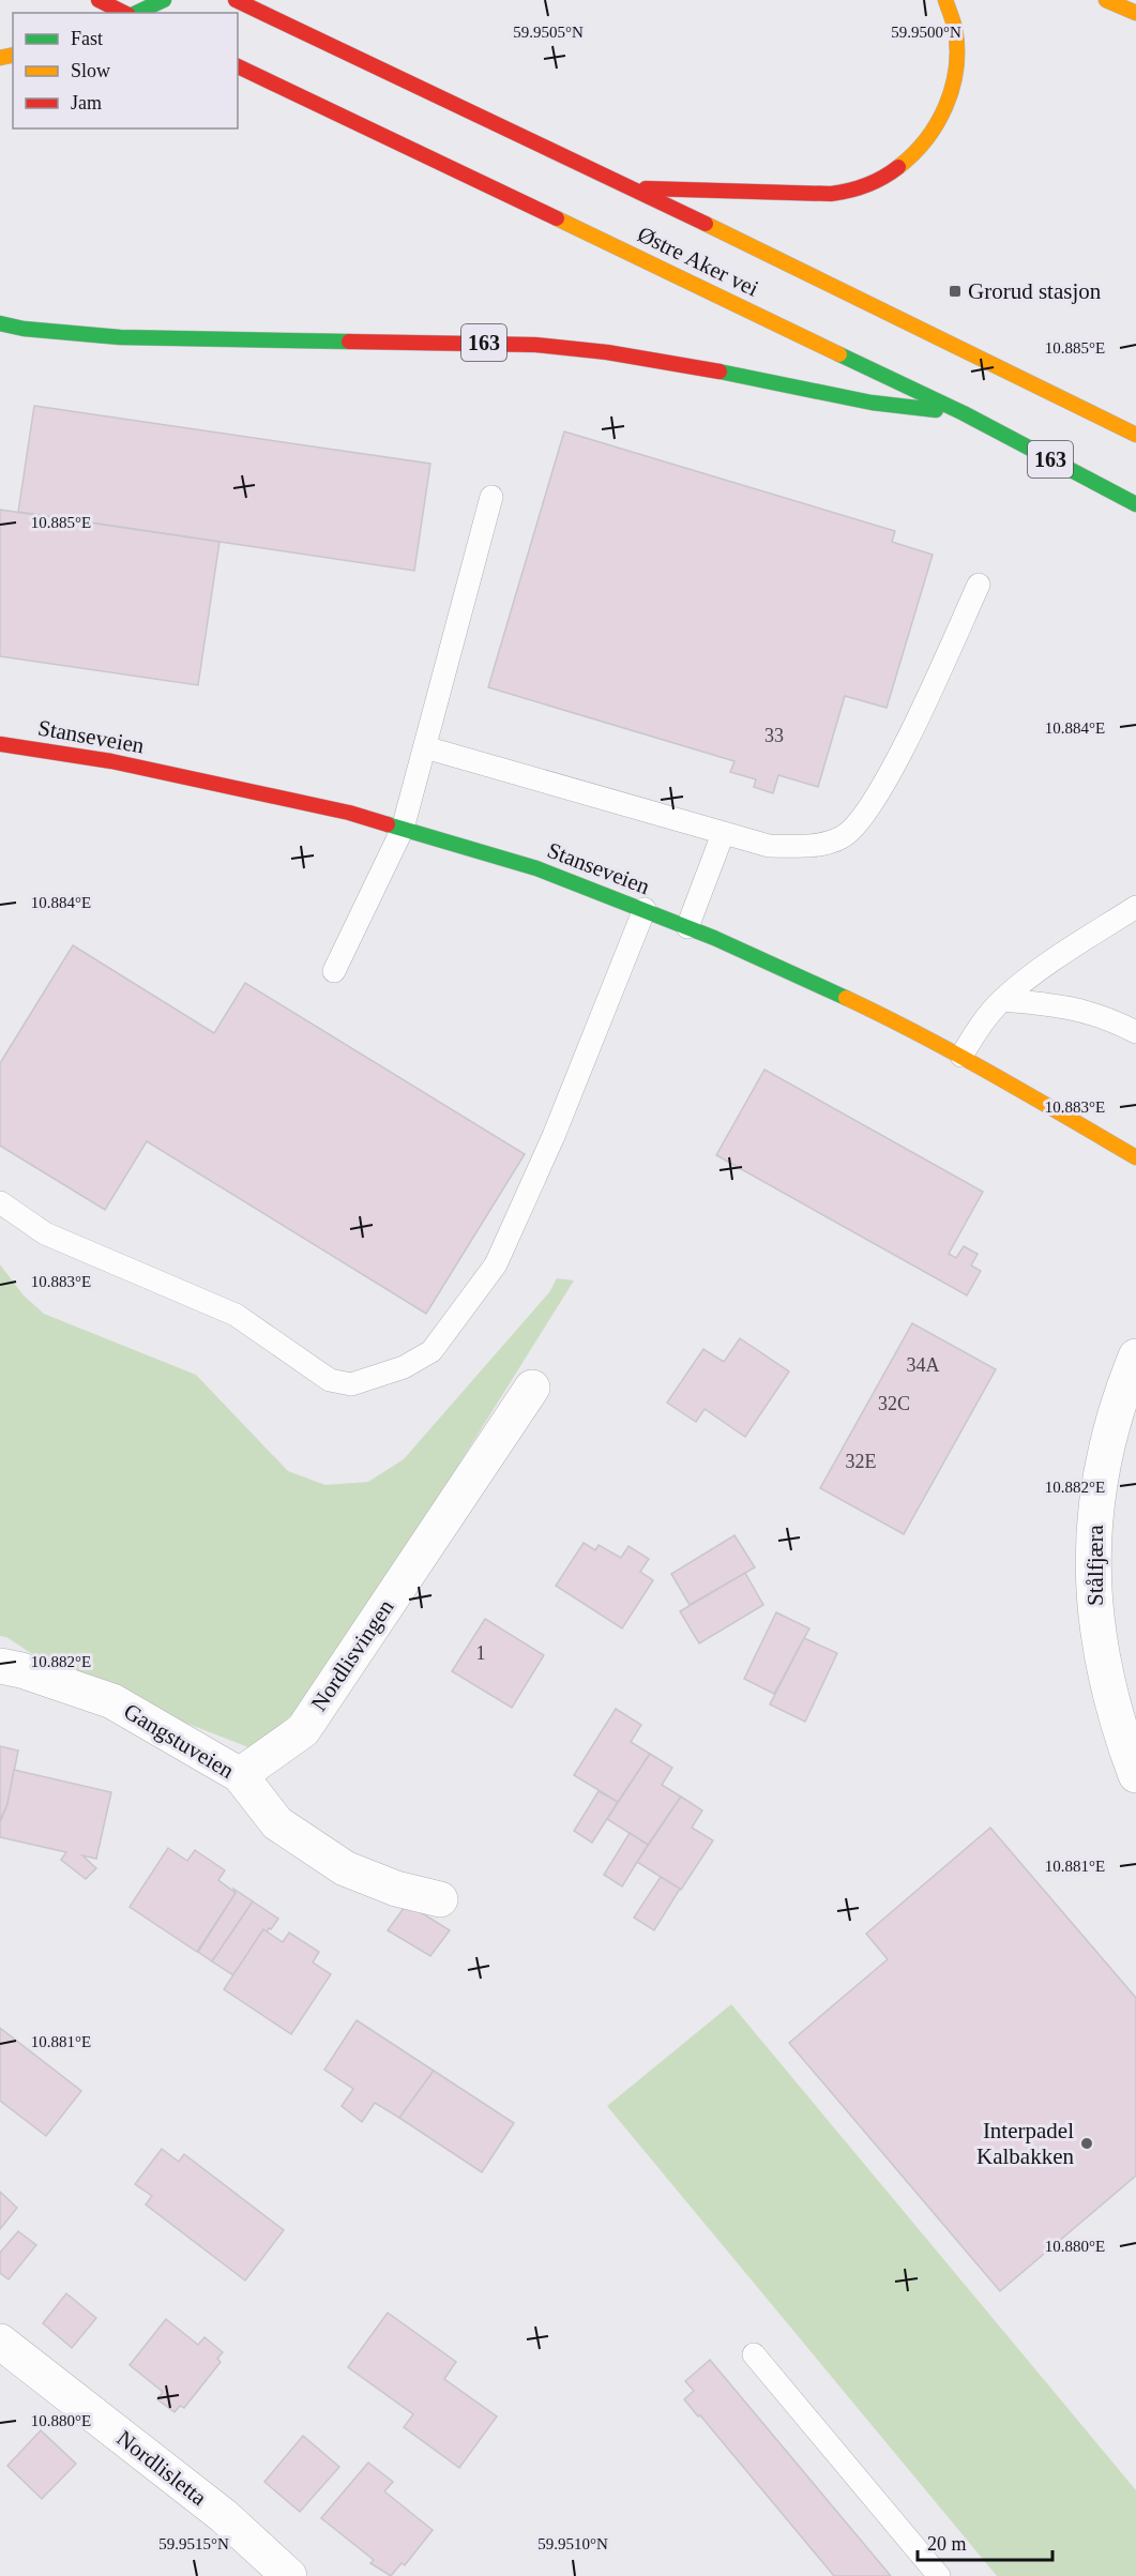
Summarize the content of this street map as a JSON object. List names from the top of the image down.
{
  "streets": {
    "main road": ["Østre Aker vei", "163", "Stanseveien"],
    "street": [
      "Stålfjæra",
      "Nordlisvingen",
      "Gangstuveien",
      "Nordlisletta"
    ]
  },
  "crossings": [
    ["Østre Aker vei", "163"],
    ["Nordlisvingen", "Gangstuveien"]
  ],
  "places": {
    "transit": ["Grorud stasjon"],
    "other": ["Interpadel Kalbakken"]
  },
  "house_numbers": [
    "33",
    "34A",
    "32C",
    "32E",
    "1"
  ],
  "legend": ["Fast", "Slow", "Jam"],
  "scale_bar": "20 m",
  "coordinates": [
    "59.9505°N",
    "59.9500°N",
    "10.885°E",
    "10.884°E",
    "10.883°E",
    "10.882°E",
    "10.881°E",
    "10.880°E",
    "59.9515°N",
    "59.9510°N"
  ]
}
